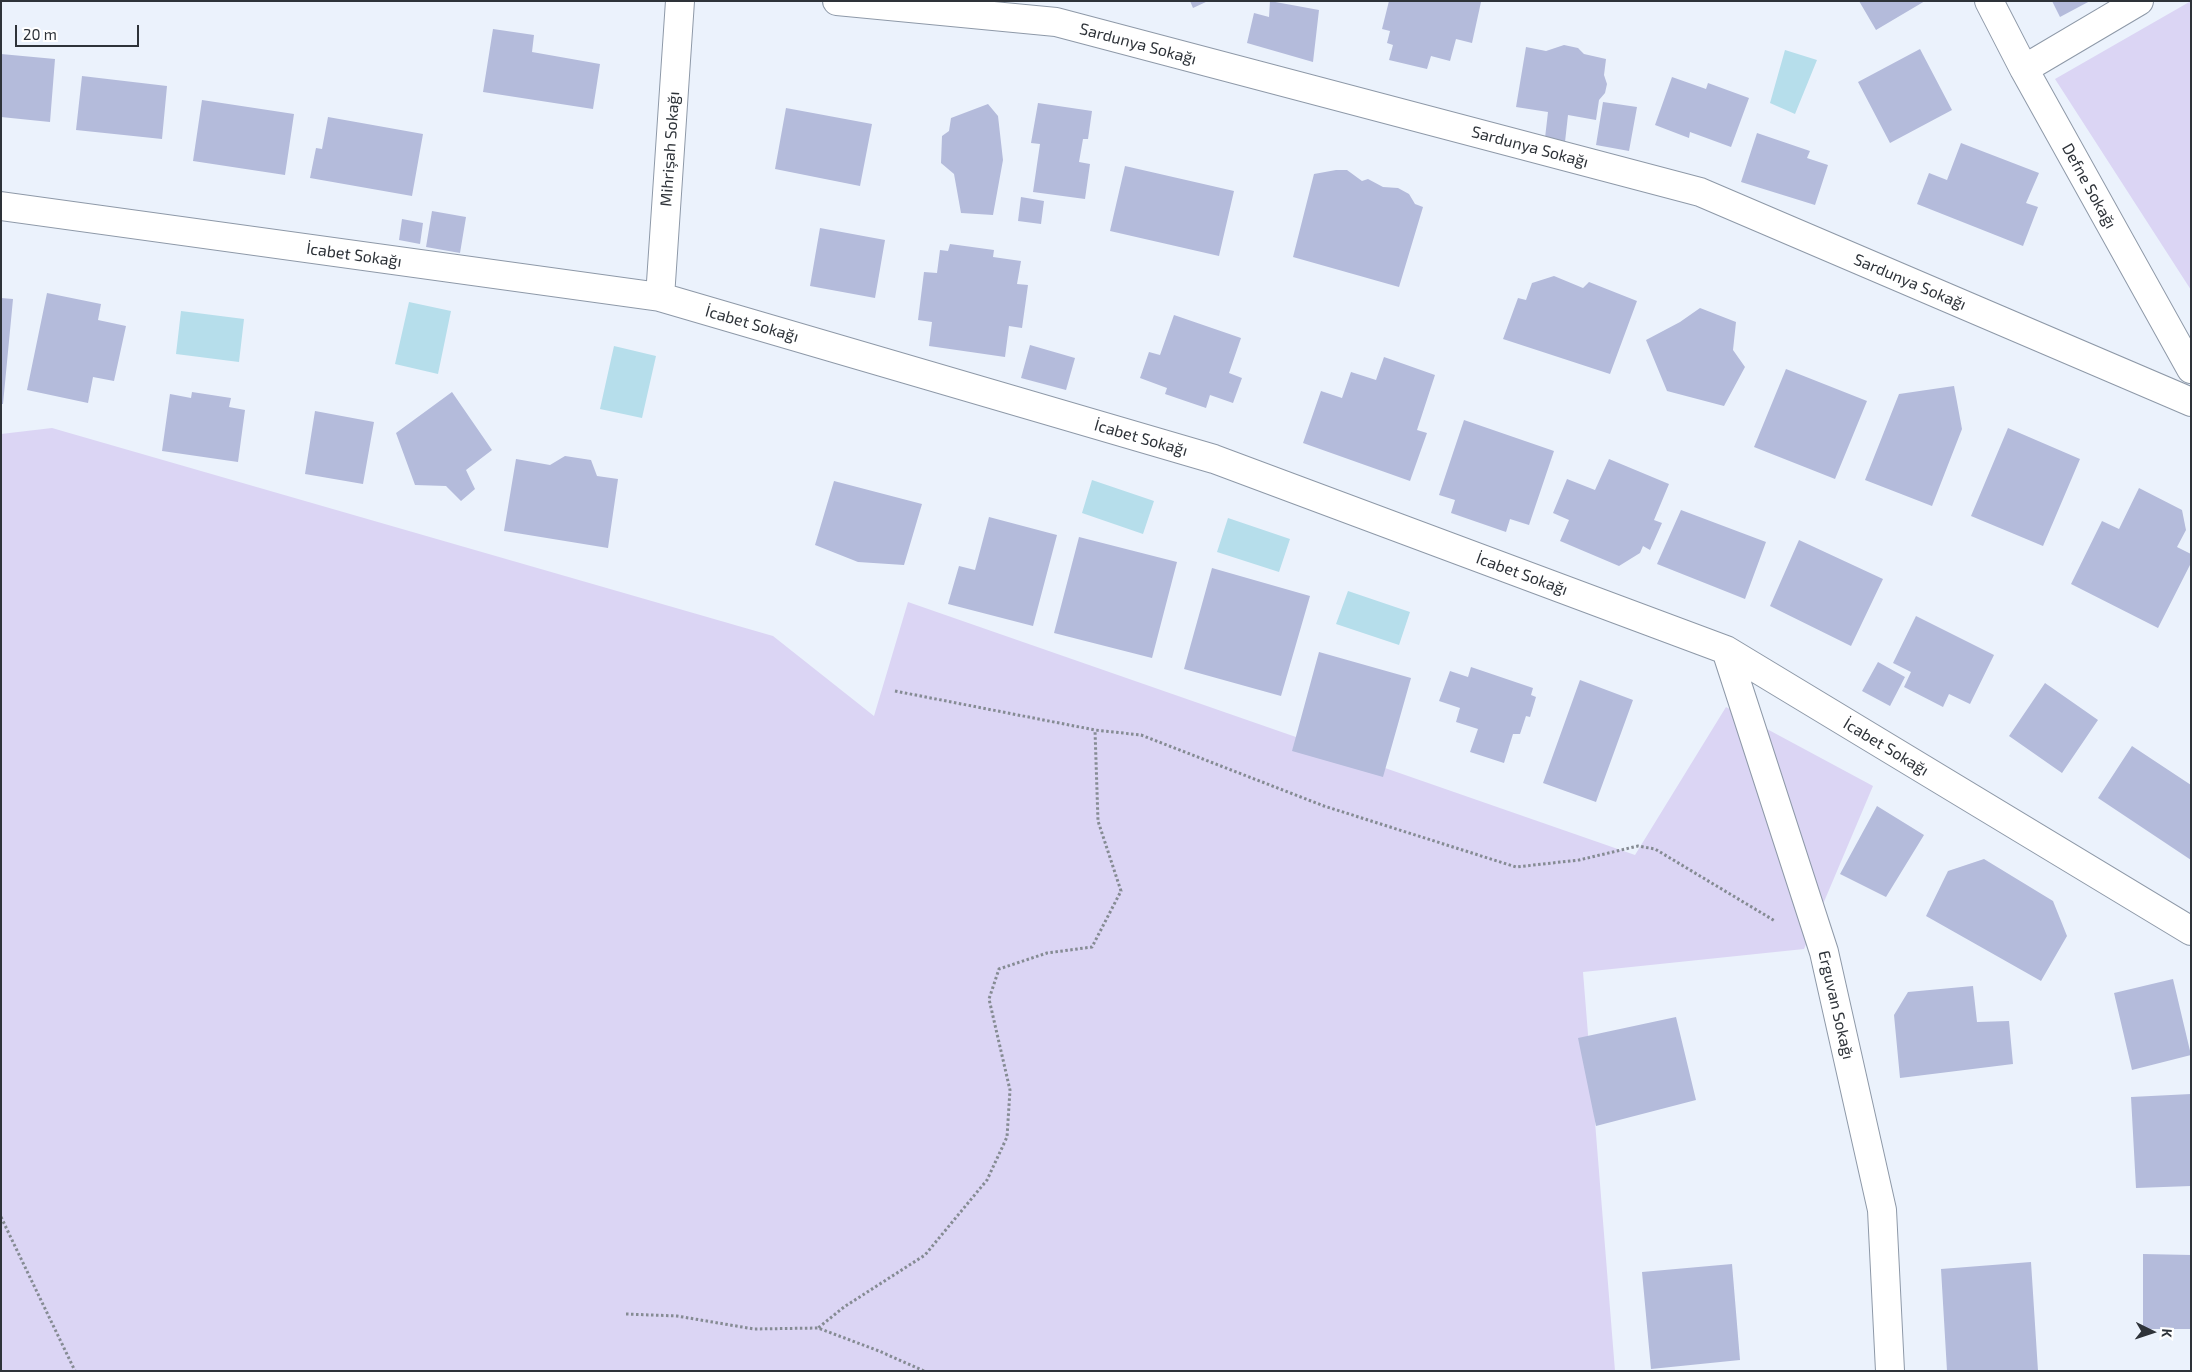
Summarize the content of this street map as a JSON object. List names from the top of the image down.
{
  "streets": {
    "street": [
      "Sardunya Sokağı",
      "Mihrişah Sokağı",
      "Defne Sokağı",
      "İcabet Sokağı",
      "Erguvan Sokağı"
    ]
  },
  "crossings": [
    ["Mihrişah Sokağı", "İcabet Sokağı"],
    ["İcabet Sokağı", "Erguvan Sokağı"]
  ],
  "scale_bar": "20 m",
  "north": "right"
}
